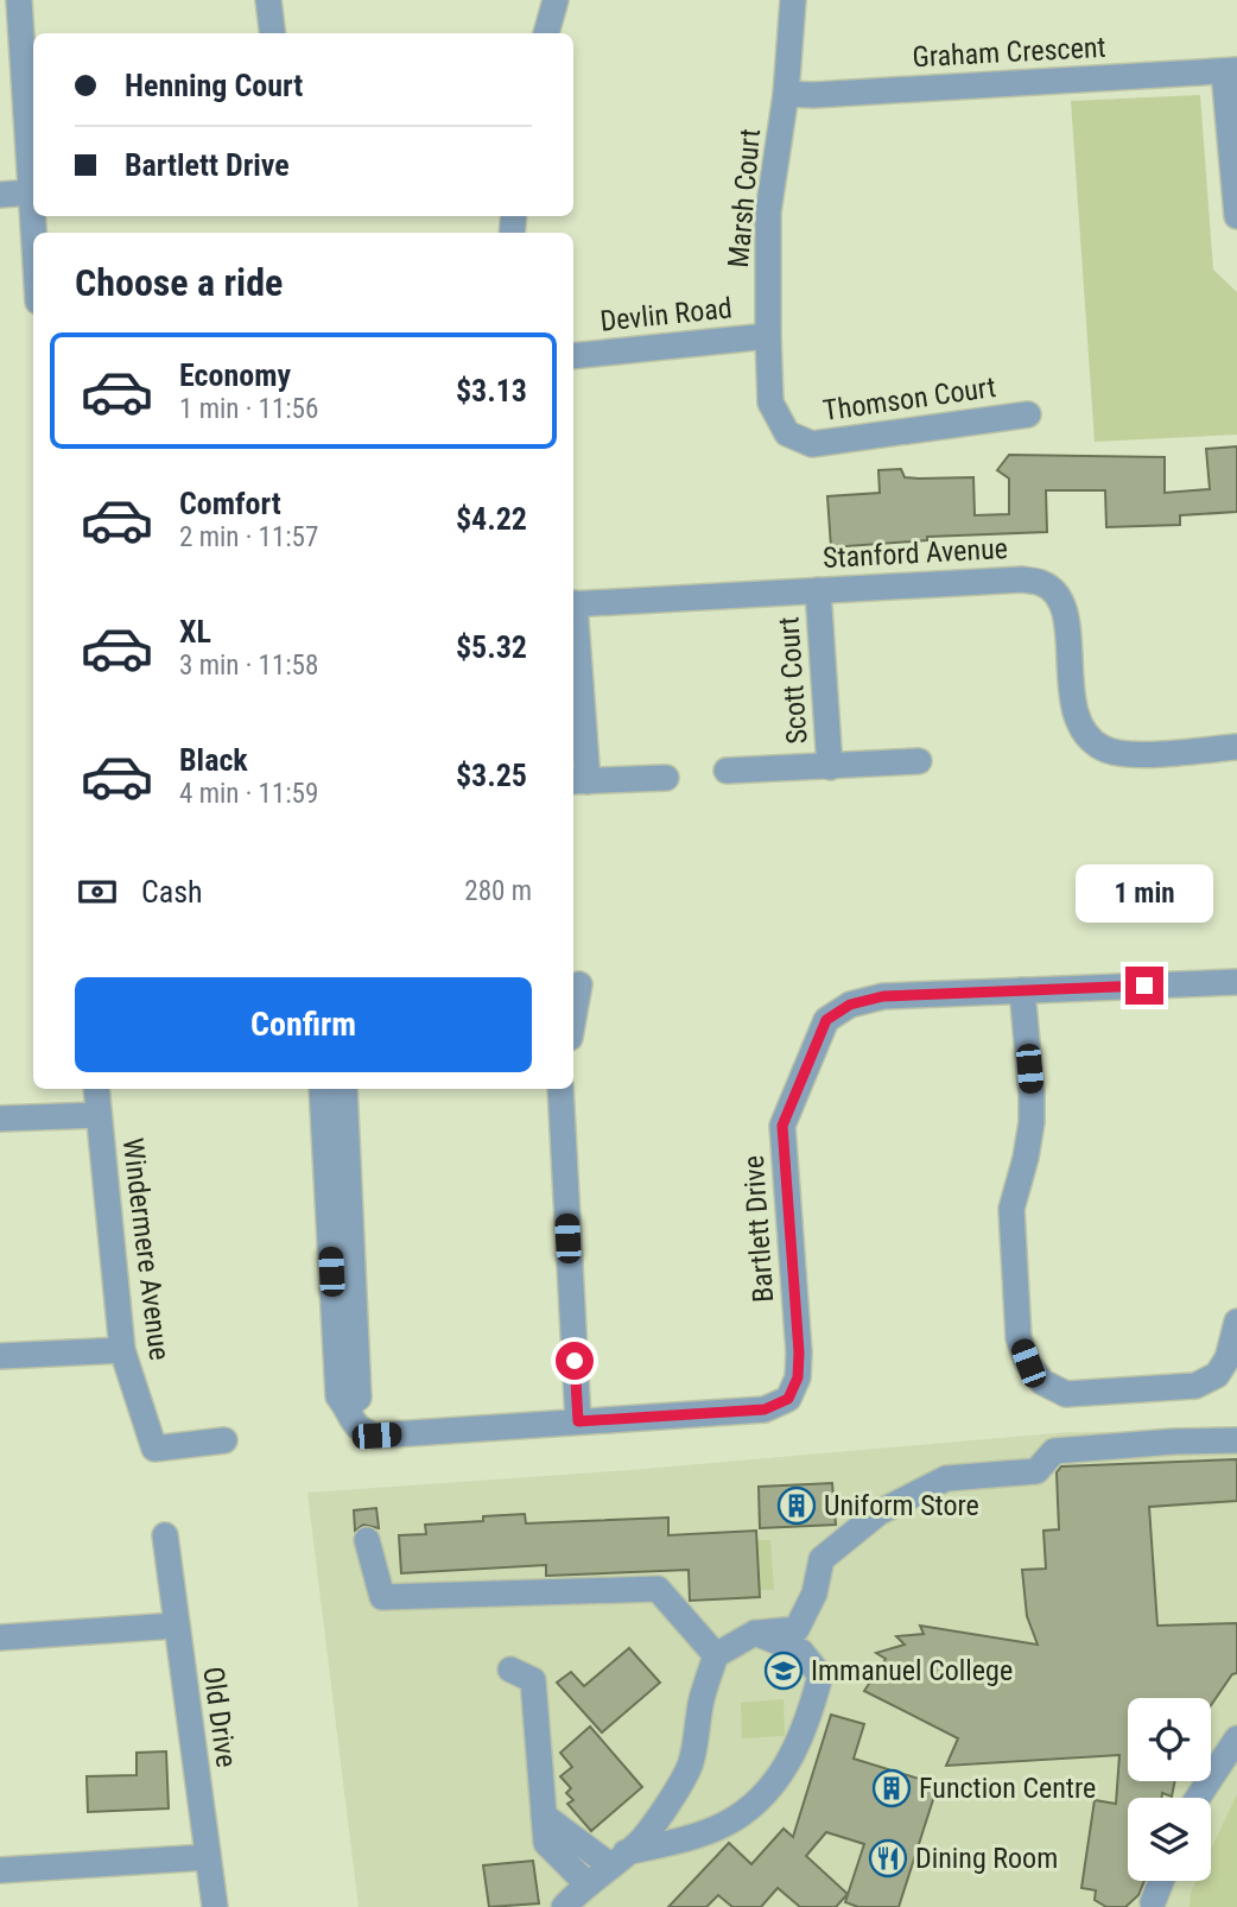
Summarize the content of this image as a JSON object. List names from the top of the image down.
{
  "streets": {
    "street": [
      "Graham Crescent",
      "Marsh Court",
      "Devlin Road",
      "Thomson Court",
      "Stanford Avenue",
      "Scott Court",
      "Bartlett Drive",
      "Windermere Avenue",
      "Old Drive"
    ]
  },
  "crossings": [
    ["Graham Crescent", "Marsh Court"],
    ["Marsh Court", "Devlin Road"],
    ["Marsh Court", "Thomson Court"],
    ["Stanford Avenue", "Scott Court"]
  ],
  "places": {
    "building": ["Uniform Store", "Function Centre"],
    "school or university": ["Immanuel College"],
    "restaurant": ["Dining Room"]
  },
  "page": {
    "banner": ["Henning Court", "Bartlett Drive"],
    "heading": "Choose a ride",
    "list": [
      {
        "name": "Economy",
        "note": "1 min · 11:56",
        "value": "$3.13"
      },
      {
        "name": "Comfort",
        "note": "2 min · 11:57",
        "value": "$4.22"
      },
      {
        "name": "XL",
        "note": "3 min · 11:58",
        "value": "$5.32"
      },
      {
        "name": "Black",
        "note": "4 min · 11:59",
        "value": "$3.25"
      }
    ],
    "pay": ["Cash", "280 m"],
    "bubble": "1 min",
    "buttons": "Confirm"
  }
}
